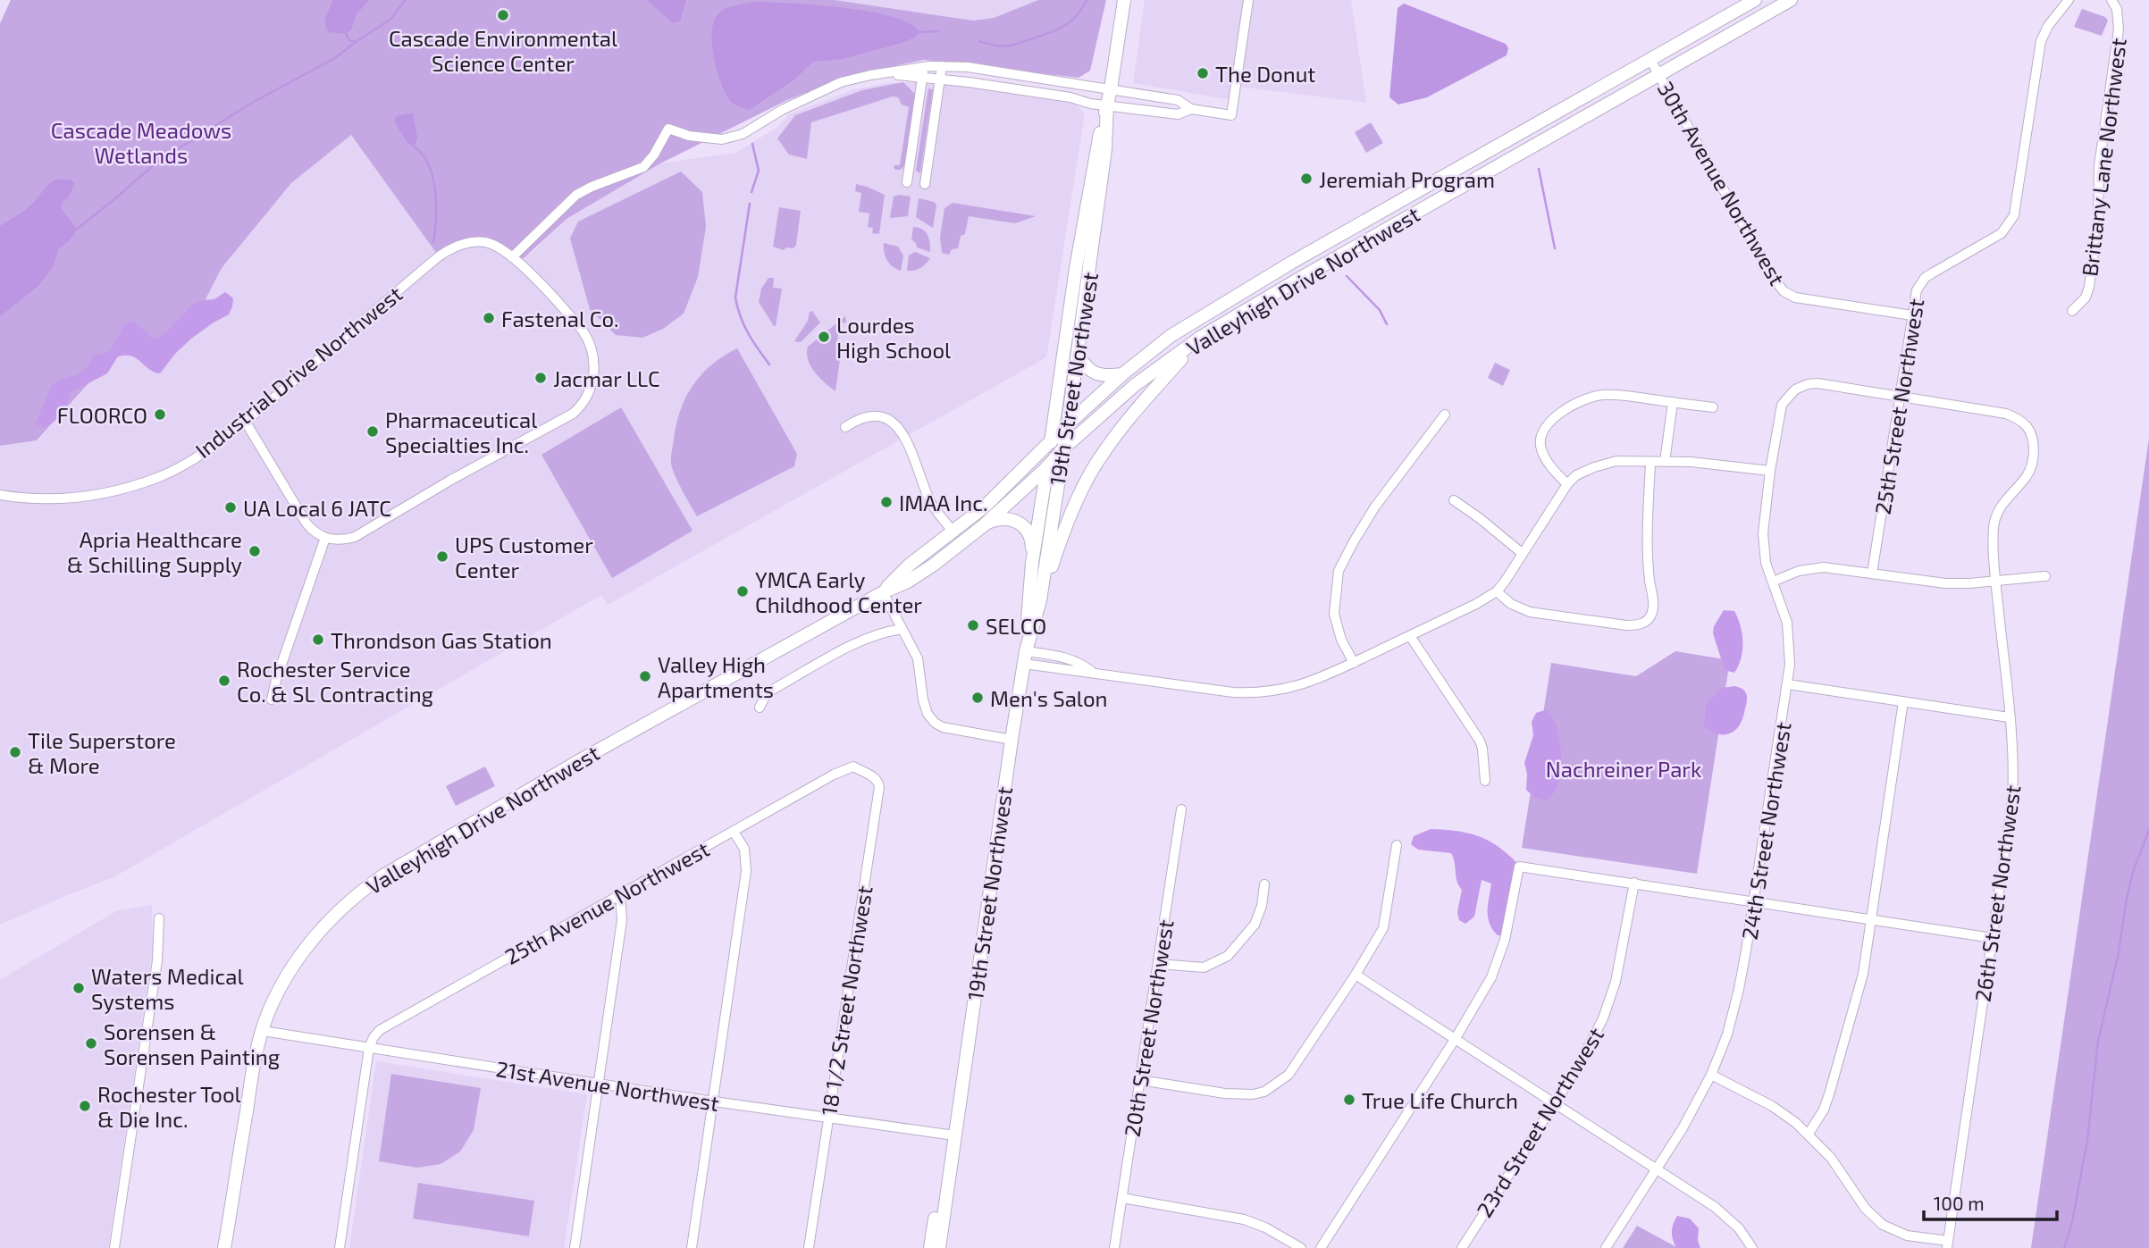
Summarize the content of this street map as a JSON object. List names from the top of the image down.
{
  "streets": {
    "main road": ["Valleyhigh Drive Northwest", "19th Street Northwest"],
    "street": [
      "Brittany Lane Northwest",
      "30th Avenue Northwest",
      "Industrial Drive Northwest",
      "25th Street Northwest",
      "24th Street Northwest",
      "26th Street Northwest",
      "25th Avenue Northwest",
      "18 1/2 Street Northwest",
      "20th Street Northwest",
      "21st Avenue Northwest",
      "23rd Street Northwest"
    ]
  },
  "crossings": [
    ["30th Avenue Northwest", "Valleyhigh Drive Northwest"],
    ["30th Avenue Northwest", "25th Street Northwest"],
    ["Valleyhigh Drive Northwest", "19th Street Northwest"],
    ["Valleyhigh Drive Northwest", "21st Avenue Northwest"],
    ["19th Street Northwest", "21st Avenue Northwest"],
    ["25th Street Northwest", "24th Street Northwest"],
    ["25th Street Northwest", "26th Street Northwest"],
    ["24th Street Northwest", "26th Street Northwest"],
    ["25th Avenue Northwest", "18 1/2 Street Northwest"],
    ["25th Avenue Northwest", "21st Avenue Northwest"],
    ["18 1/2 Street Northwest", "21st Avenue Northwest"]
  ],
  "parks": ["Cascade Meadows Wetlands", "Nachreiner Park"],
  "places": [
    "Cascade Environmental Science Center",
    "The Donut",
    "Jeremiah Program",
    "Fastenal Co.",
    "Lourdes High School",
    "Jacmar LLC",
    "FLOORCO",
    "Pharmaceutical Specialties Inc.",
    "IMAA Inc.",
    "UA Local 6 JATC",
    "Apria Healthcare & Schilling Supply",
    "UPS Customer Center",
    "YMCA Early Childhood Center",
    "SELCO",
    "Throndson Gas Station",
    "Valley High Apartments",
    "Rochester Service Co. & SL Contracting",
    "Men's Salon",
    "Tile Superstore & More",
    "Waters Medical Systems",
    "Sorensen & Sorensen Painting",
    "True Life Church",
    "Rochester Tool & Die Inc."
  ],
  "scale_bar": "100 m"
}
